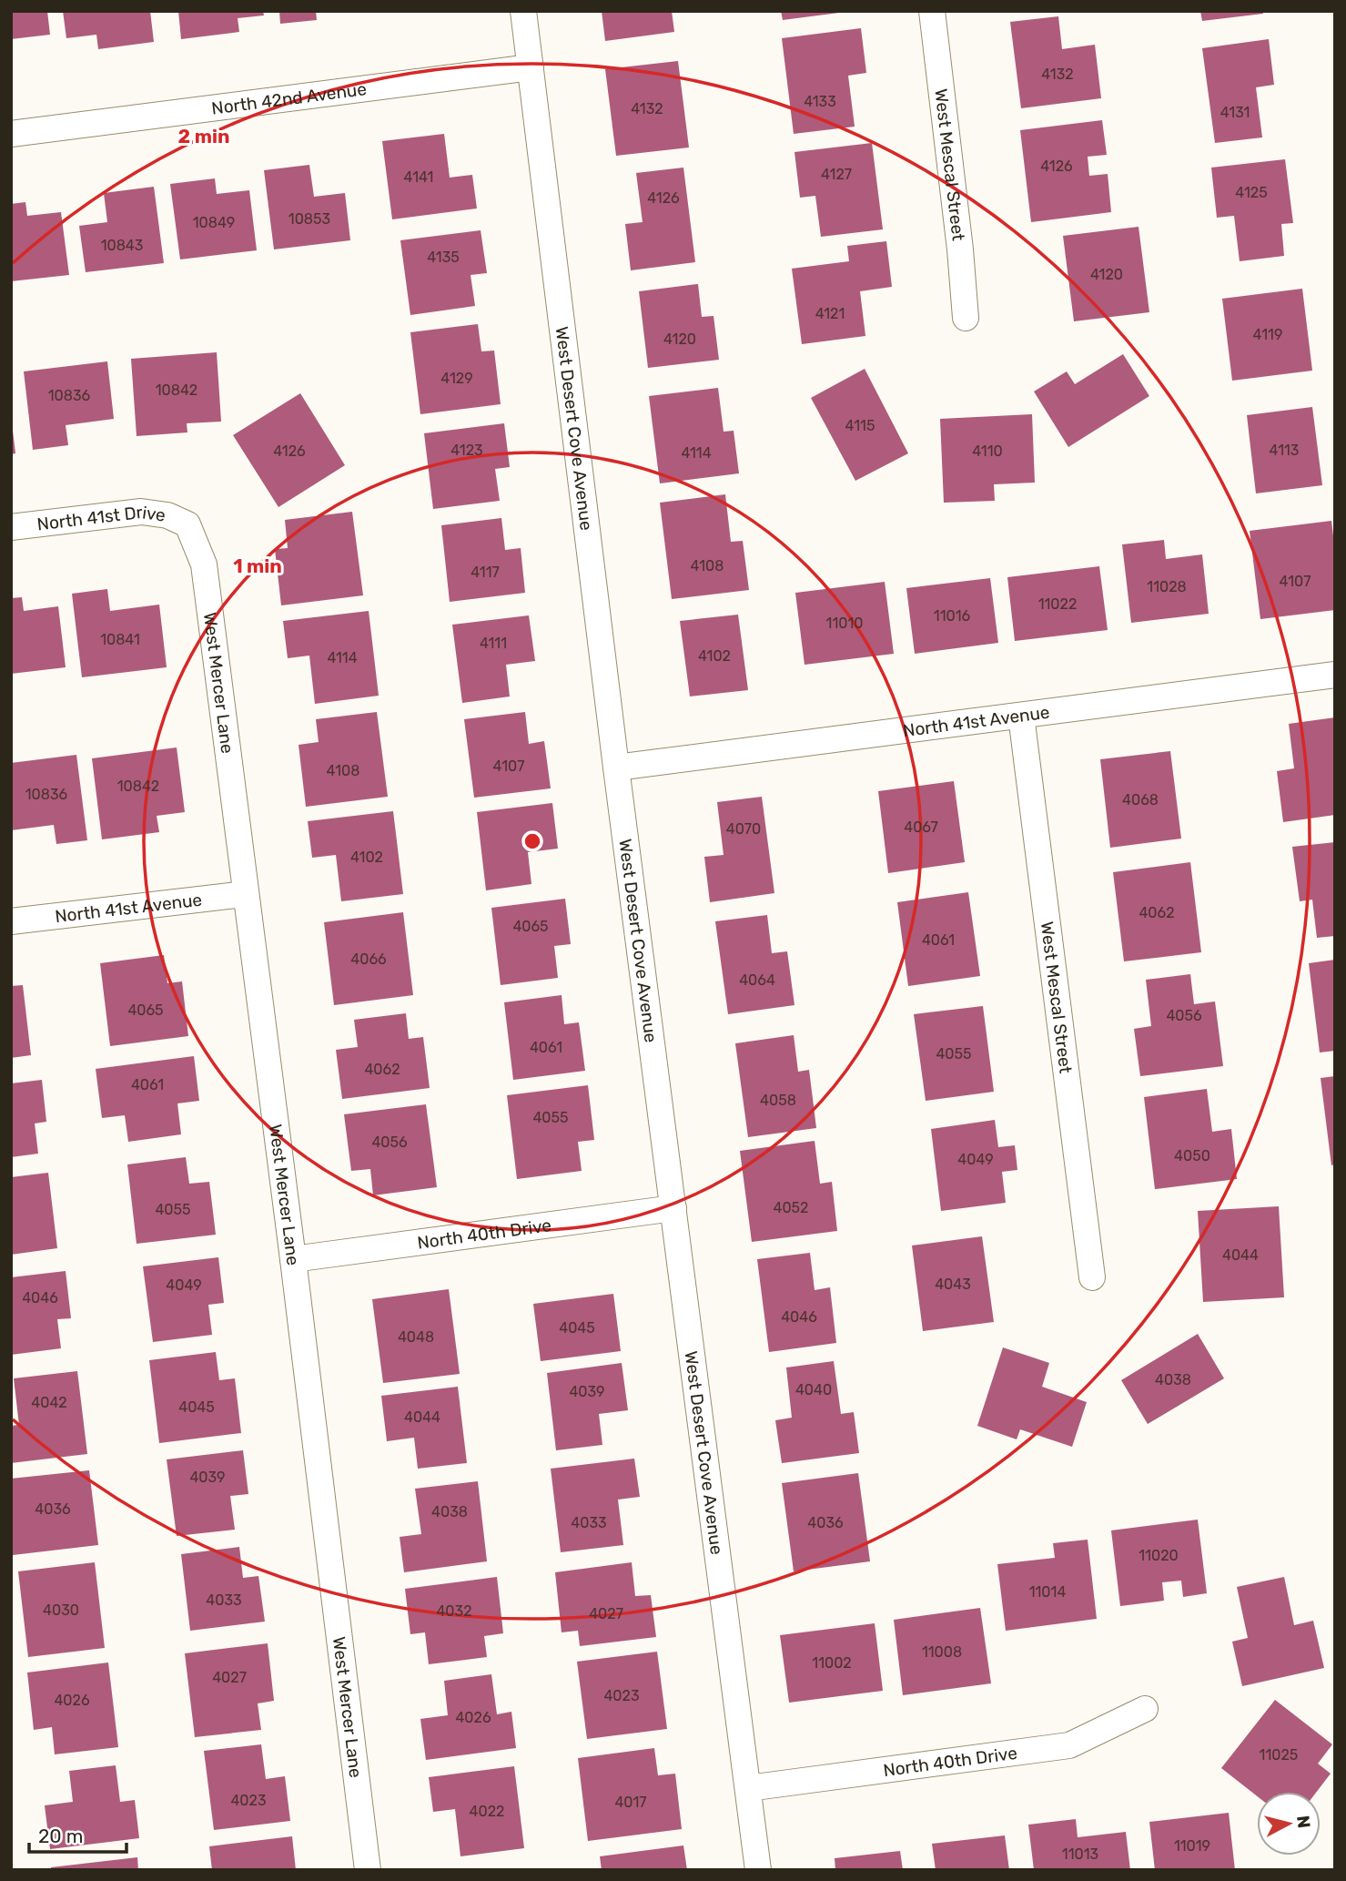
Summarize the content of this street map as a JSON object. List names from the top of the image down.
{
  "streets": {
    "street": [
      "North 42nd Avenue",
      "West Mescal Street",
      "West Desert Cove Avenue",
      "North 41st Drive",
      "West Mercer Lane",
      "North 41st Avenue",
      "North 40th Drive"
    ]
  },
  "crossings": [
    ["North 42nd Avenue", "West Desert Cove Avenue"],
    ["West Mescal Street", "North 41st Avenue"],
    ["West Desert Cove Avenue", "North 41st Avenue"],
    ["West Desert Cove Avenue", "North 40th Drive"],
    ["North 41st Drive", "West Mercer Lane"],
    ["West Mercer Lane", "North 41st Avenue"],
    ["West Mercer Lane", "North 40th Drive"]
  ],
  "house_numbers": [
    "4132",
    "4133",
    "4132",
    "4131",
    "4126",
    "4127",
    "4141",
    "4125",
    "4126",
    "10853",
    "10849",
    "10843",
    "4135",
    "4120",
    "4121",
    "4119",
    "4120",
    "4129",
    "10842",
    "10836",
    "4115",
    "4123",
    "4113",
    "4126",
    "4110",
    "4114",
    "4108",
    "4117",
    "4107",
    "11028",
    "11022",
    "11016",
    "11010",
    "10841",
    "4111",
    "4102",
    "4114",
    "4107",
    "4108",
    "10842",
    "10836",
    "4068",
    "4067",
    "4070",
    "4102",
    "4062",
    "4065",
    "4061",
    "4066",
    "4064",
    "4065",
    "4056",
    "4061",
    "4055",
    "4062",
    "4061",
    "4058",
    "4055",
    "4056",
    "4050",
    "4049",
    "4052",
    "4055",
    "4044",
    "4043",
    "4049",
    "4046",
    "4046",
    "4045",
    "4048",
    "4038",
    "4040",
    "4039",
    "4042",
    "4045",
    "4044",
    "4039",
    "4036",
    "4038",
    "4033",
    "4036",
    "11020",
    "11014",
    "4033",
    "4030",
    "4032",
    "4027",
    "11008",
    "11002",
    "4027",
    "4023",
    "4026",
    "4026",
    "11025",
    "4023",
    "4017",
    "4022",
    "11019",
    "11013"
  ],
  "scale_bar": "20 m",
  "north": "right",
  "rings": ["2 min", "1 min"]
}
